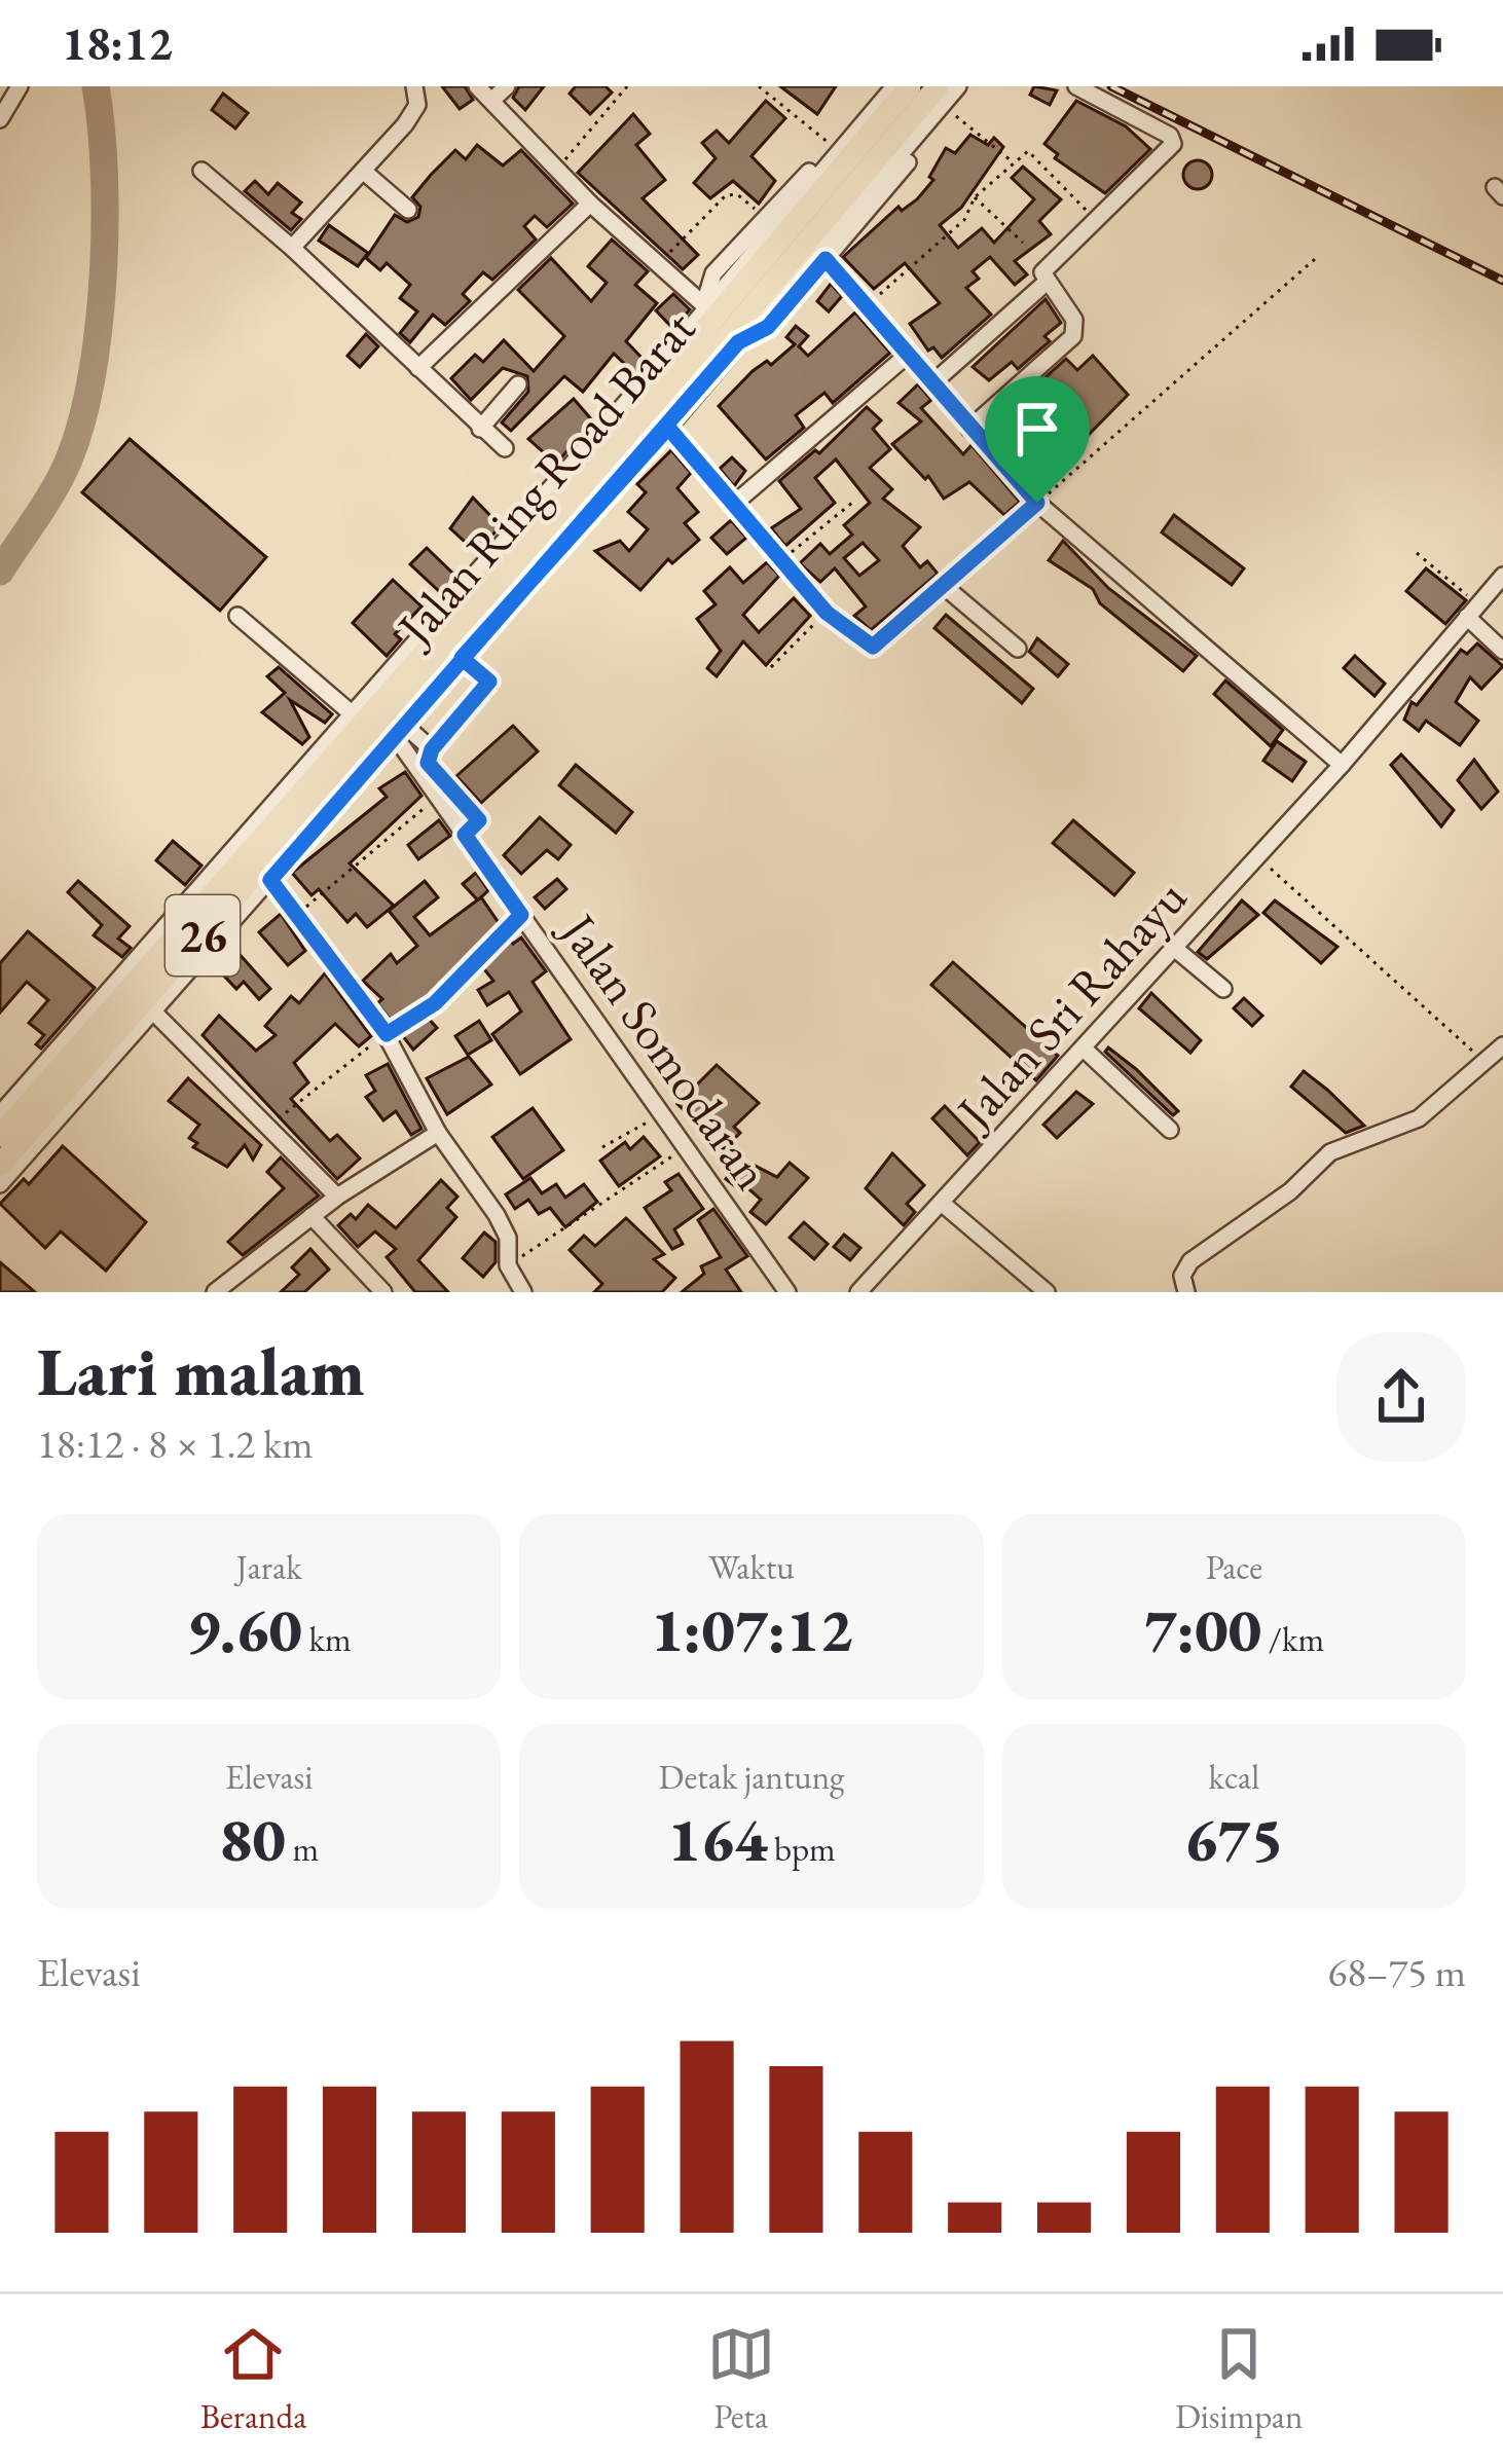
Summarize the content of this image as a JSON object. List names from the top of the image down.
{
  "streets": {
    "highway": ["Jalan Ring Road Barat", "26"],
    "street": ["Jalan Sri Rahayu", "Jalan Somodaran"]
  },
  "crossings": [
    ["Jalan Ring Road Barat", "26"],
    ["Jalan Ring Road Barat", "Jalan Somodaran"],
    ["26", "Jalan Somodaran"]
  ],
  "page": {
    "status": "18:12",
    "heading": ["Lari malam", "18:12 · 8 × 1.2 km"],
    "stats": [
      ["Jarak", "9.60 km"],
      ["Waktu", "1:07:12"],
      ["Pace", "7:00 /km"],
      ["Elevasi", "80 m"],
      ["Detak jantung", "164 bpm"],
      ["kcal", "675"]
    ],
    "chart": ["Elevasi", "68–75 m"],
    "tabs": ["Beranda", "Peta", "Disimpan"]
  }
}
